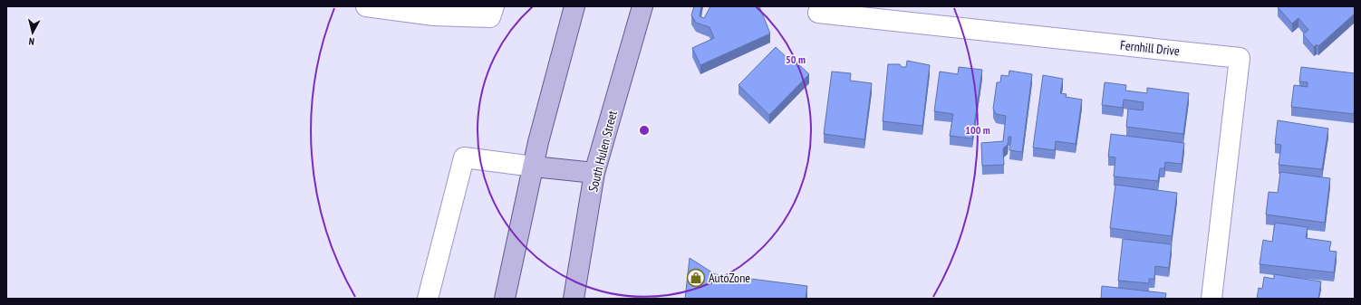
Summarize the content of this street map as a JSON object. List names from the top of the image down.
{
  "streets": {
    "main road": ["South Hulen Street"],
    "street": ["Fernhill Drive"]
  },
  "places": {
    "shop": ["AutoZone"]
  },
  "north": "bottom",
  "rings": ["50 m", "100 m"]
}
